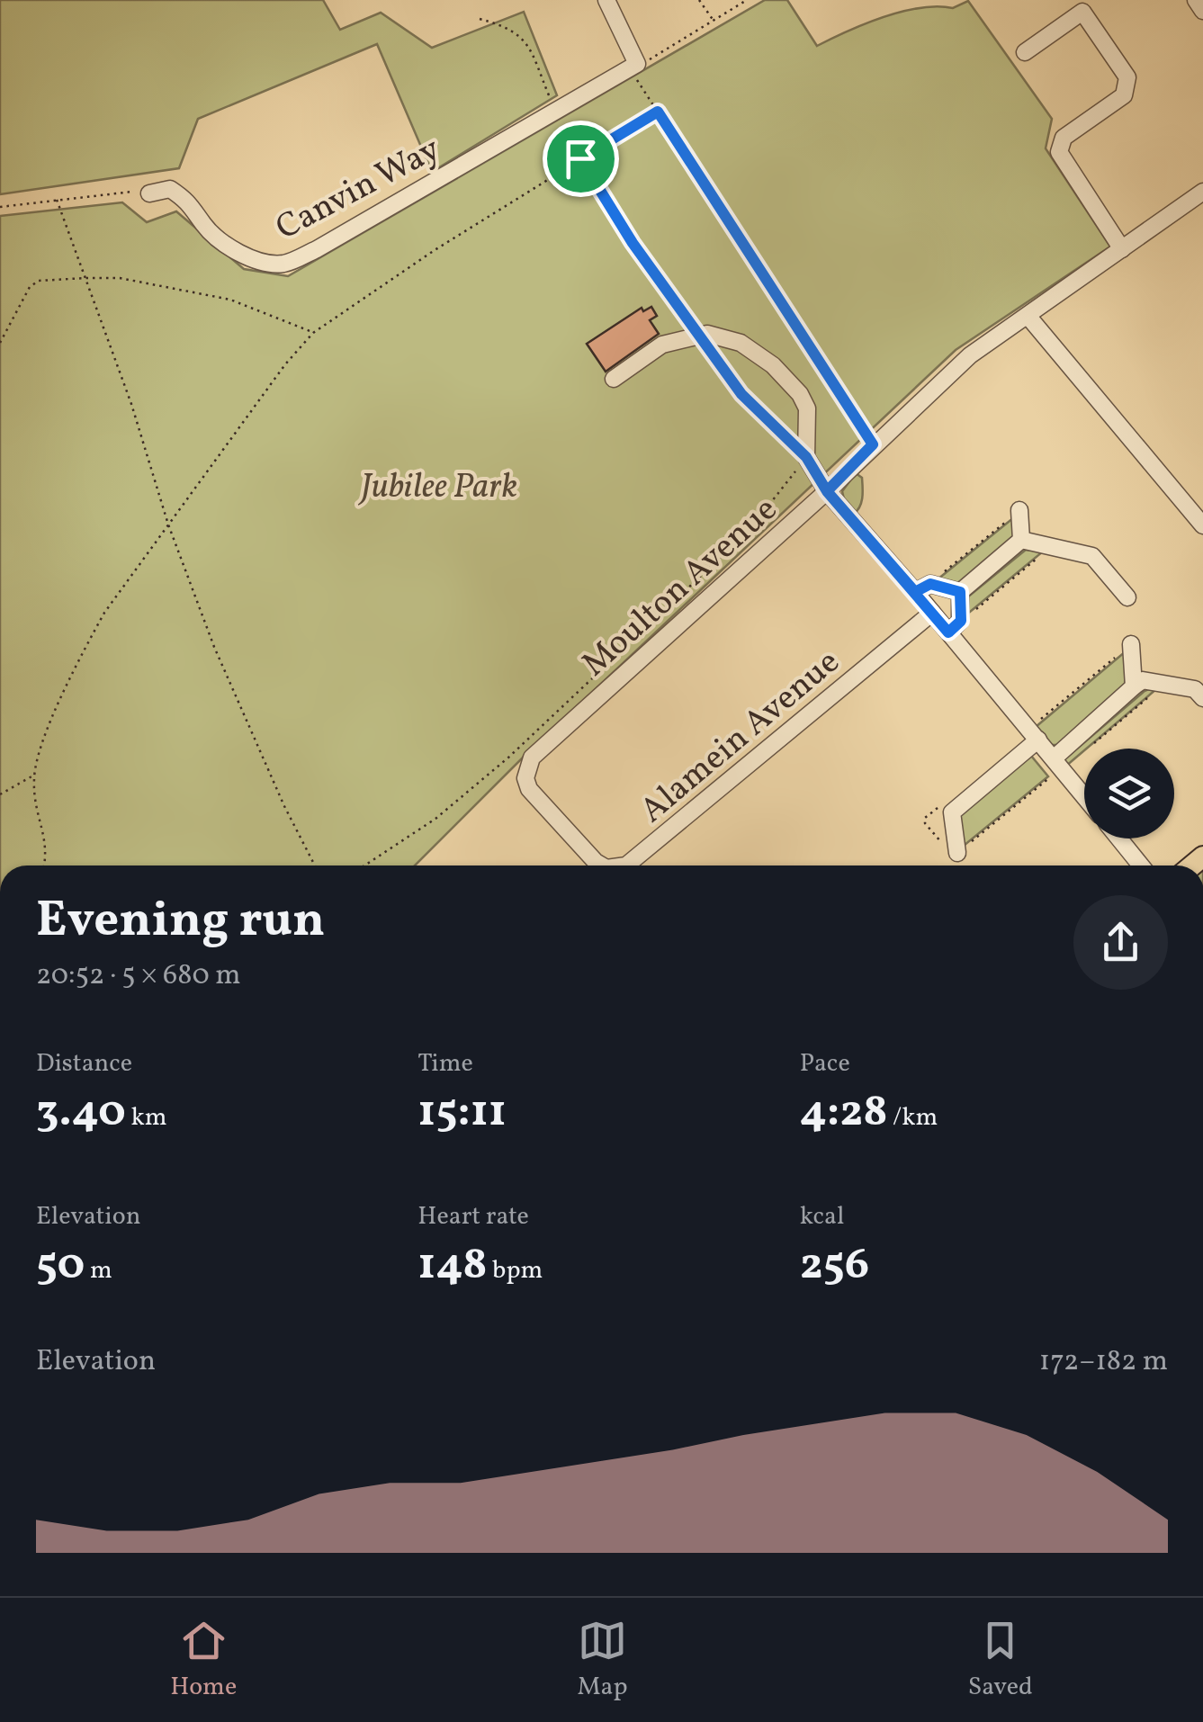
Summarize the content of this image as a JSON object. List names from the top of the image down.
{
  "streets": {
    "street": ["Canvin Way", "Moulton Avenue", "Alamein Avenue"]
  },
  "crossings": [
    ["Moulton Avenue", "Alamein Avenue"]
  ],
  "parks": ["Jubilee Park"],
  "page": {
    "heading": ["Evening run", "20:52 · 5 × 680 m"],
    "stats": [
      ["Distance", "3.40 km"],
      ["Time", "15:11"],
      ["Pace", "4:28 /km"],
      ["Elevation", "50 m"],
      ["Heart rate", "148 bpm"],
      ["kcal", "256"]
    ],
    "chart": ["Elevation", "172–182 m"],
    "tabs": ["Home", "Map", "Saved"]
  }
}
